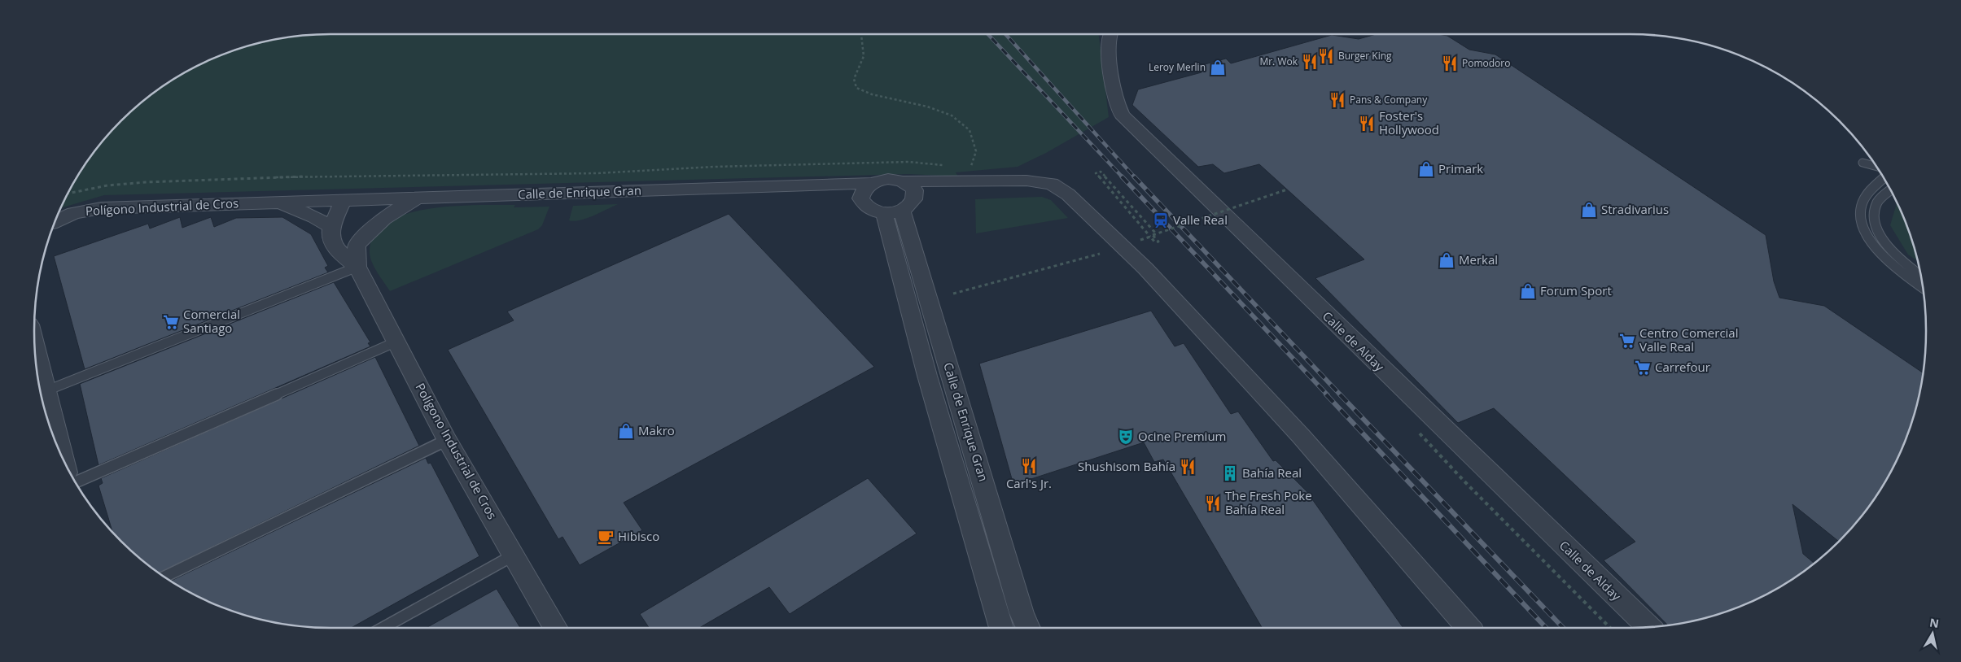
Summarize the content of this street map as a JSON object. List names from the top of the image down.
{
  "streets": {
    "street": ["Calle de Enrique Gran", "Polígono Industrial de Cros", "Calle de Alday"]
  },
  "crossings": [
    ["Calle de Enrique Gran", "Polígono Industrial de Cros"]
  ],
  "places": {
    "restaurant": [
      "Burger King",
      "Mr. Wok",
      "Pomodoro",
      "Pans & Company",
      "Foster's Hollywood",
      "Carl's Jr.",
      "Shushisom Bahía",
      "The Fresh Poke Bahía Real"
    ],
    "shop": [
      "Leroy Merlin",
      "Primark",
      "Stradivarius",
      "Merkal",
      "Forum Sport",
      "Makro"
    ],
    "station": ["Valle Real"],
    "supermarket": ["Comercial Santiago", "Centro Comercial Valle Real", "Carrefour"],
    "theatre": ["Ocine Premium"],
    "building": ["Bahía Real"],
    "cafe": ["Hibisco"]
  },
  "north": "top"
}
